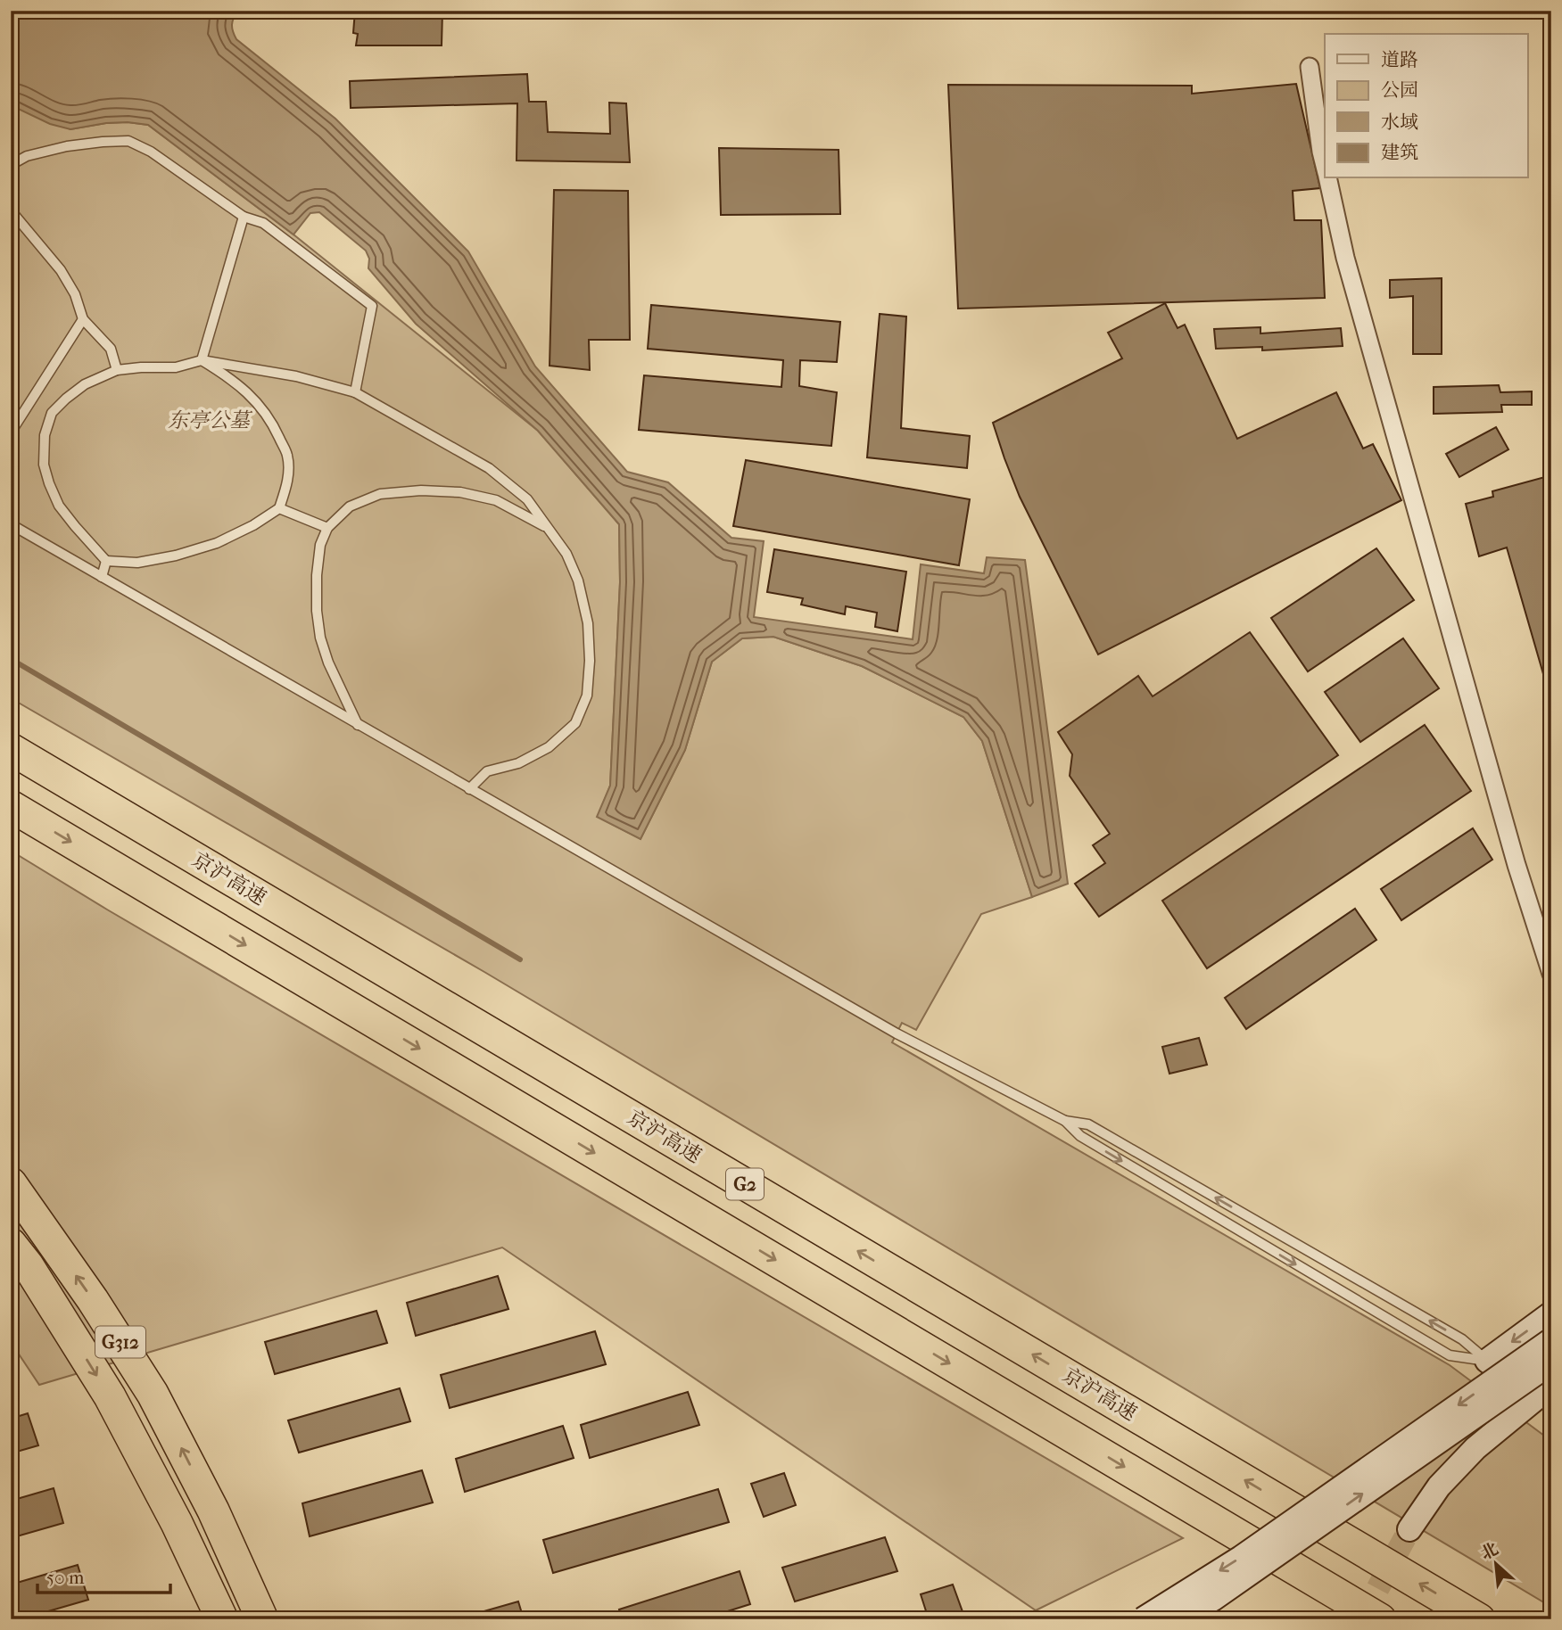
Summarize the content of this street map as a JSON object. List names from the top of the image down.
{
  "streets": {
    "highway": ["京沪高速", "G2", "G312"]
  },
  "parks": ["东亭公墓"],
  "legend": [
    "道路",
    "公园",
    "水域",
    "建筑"
  ],
  "scale_bar": "50 m",
  "north": "top left"
}
